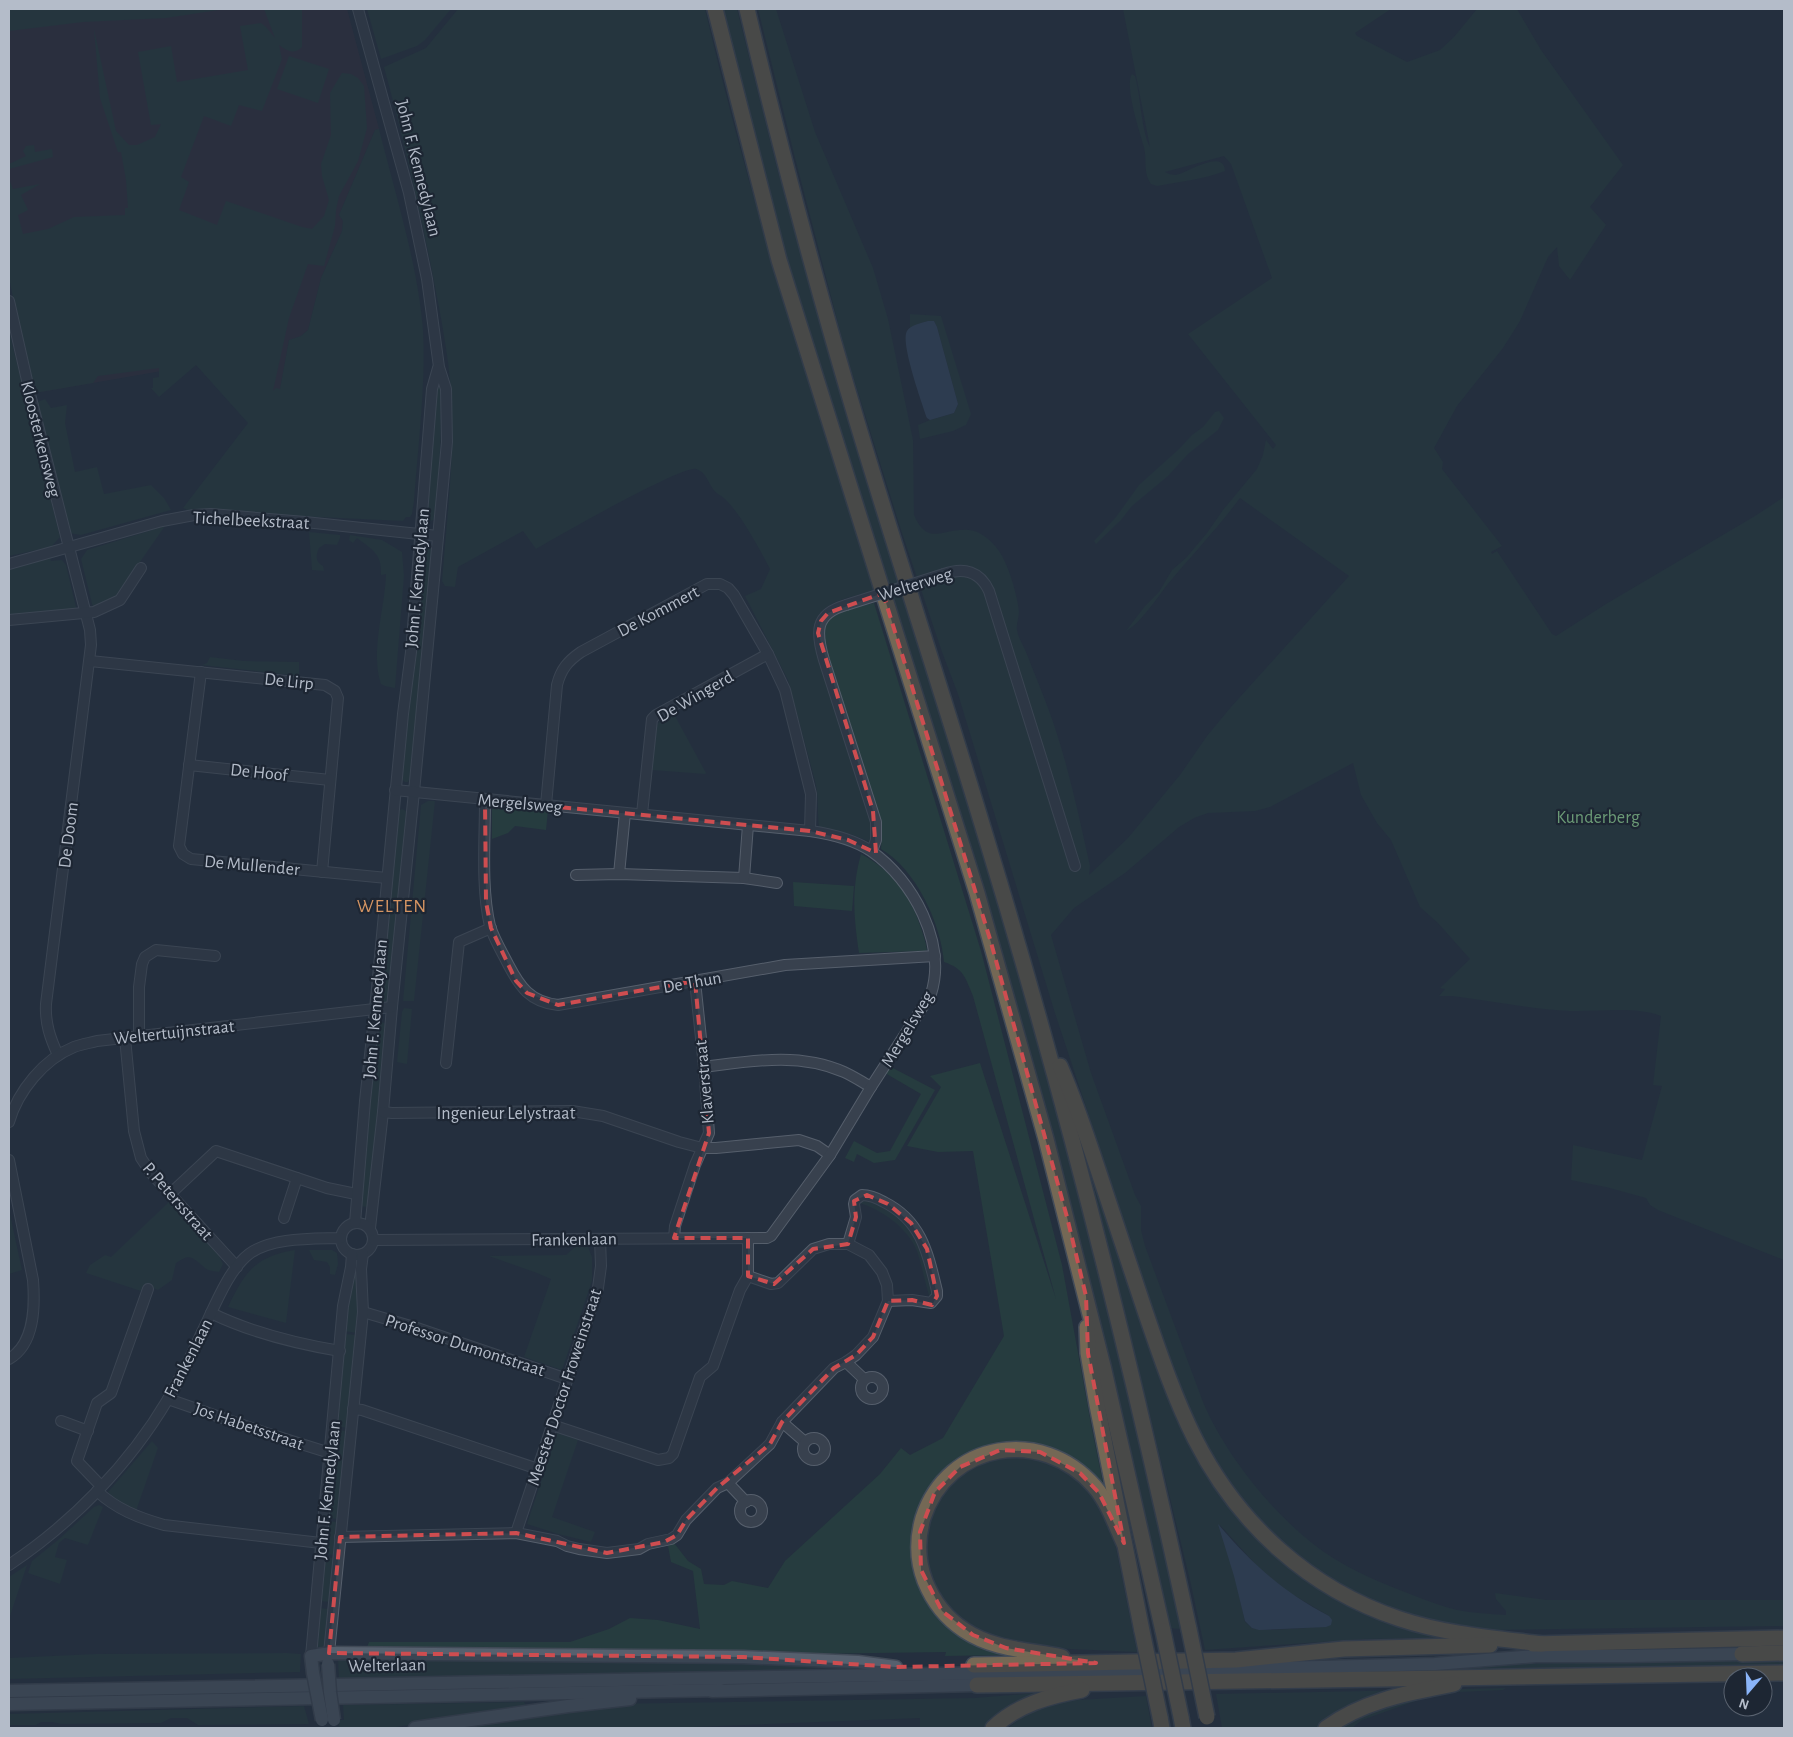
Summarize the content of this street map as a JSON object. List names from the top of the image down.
{
  "streets": {
    "main road": ["John F. Kennedylaan", "Welterlaan"],
    "street": [
      "Kloosterkensweg",
      "Tichelbeekstraat",
      "Welterweg",
      "De Kommert",
      "De Lirp",
      "De Wingerd",
      "De Hoof",
      "Mergelsweg",
      "De Doom",
      "De Mullender",
      "De Thun",
      "Weltertuijnstraat",
      "Klaverstraat",
      "Ingenieur Lelystraat",
      "P. Petersstraat",
      "Frankenlaan",
      "Professor Dumontstraat",
      "Meester Doctor Froweinstraat",
      "Jos Habetsstraat"
    ]
  },
  "crossings": [
    ["John F. Kennedylaan", "Tichelbeekstraat"],
    ["John F. Kennedylaan", "Mergelsweg"],
    ["John F. Kennedylaan", "De Mullender"],
    ["John F. Kennedylaan", "Weltertuijnstraat"],
    ["John F. Kennedylaan", "Ingenieur Lelystraat"],
    ["John F. Kennedylaan", "Frankenlaan"],
    ["John F. Kennedylaan", "Professor Dumontstraat"],
    ["John F. Kennedylaan", "Jos Habetsstraat"],
    ["Kloosterkensweg", "Tichelbeekstraat"],
    ["Kloosterkensweg", "De Doom"],
    ["Tichelbeekstraat", "De Doom"],
    ["Welterweg", "Mergelsweg"],
    ["De Kommert", "De Wingerd"],
    ["De Kommert", "Mergelsweg"],
    ["De Lirp", "De Hoof"],
    ["De Lirp", "De Doom"],
    ["De Lirp", "De Mullender"],
    ["De Wingerd", "Mergelsweg"],
    ["De Hoof", "De Mullender"],
    ["Mergelsweg", "De Thun"],
    ["Mergelsweg", "Ingenieur Lelystraat"],
    ["Mergelsweg", "Frankenlaan"],
    ["De Doom", "Weltertuijnstraat"],
    ["De Thun", "Klaverstraat"],
    ["Weltertuijnstraat", "P. Petersstraat"],
    ["Klaverstraat", "Ingenieur Lelystraat"],
    ["Klaverstraat", "Frankenlaan"],
    ["P. Petersstraat", "Frankenlaan"],
    ["Frankenlaan", "Meester Doctor Froweinstraat"],
    ["Frankenlaan", "Jos Habetsstraat"],
    ["Professor Dumontstraat", "Meester Doctor Froweinstraat"]
  ],
  "districts": ["WELTEN"],
  "parks": ["Kunderberg"],
  "north": "bottom"
}
